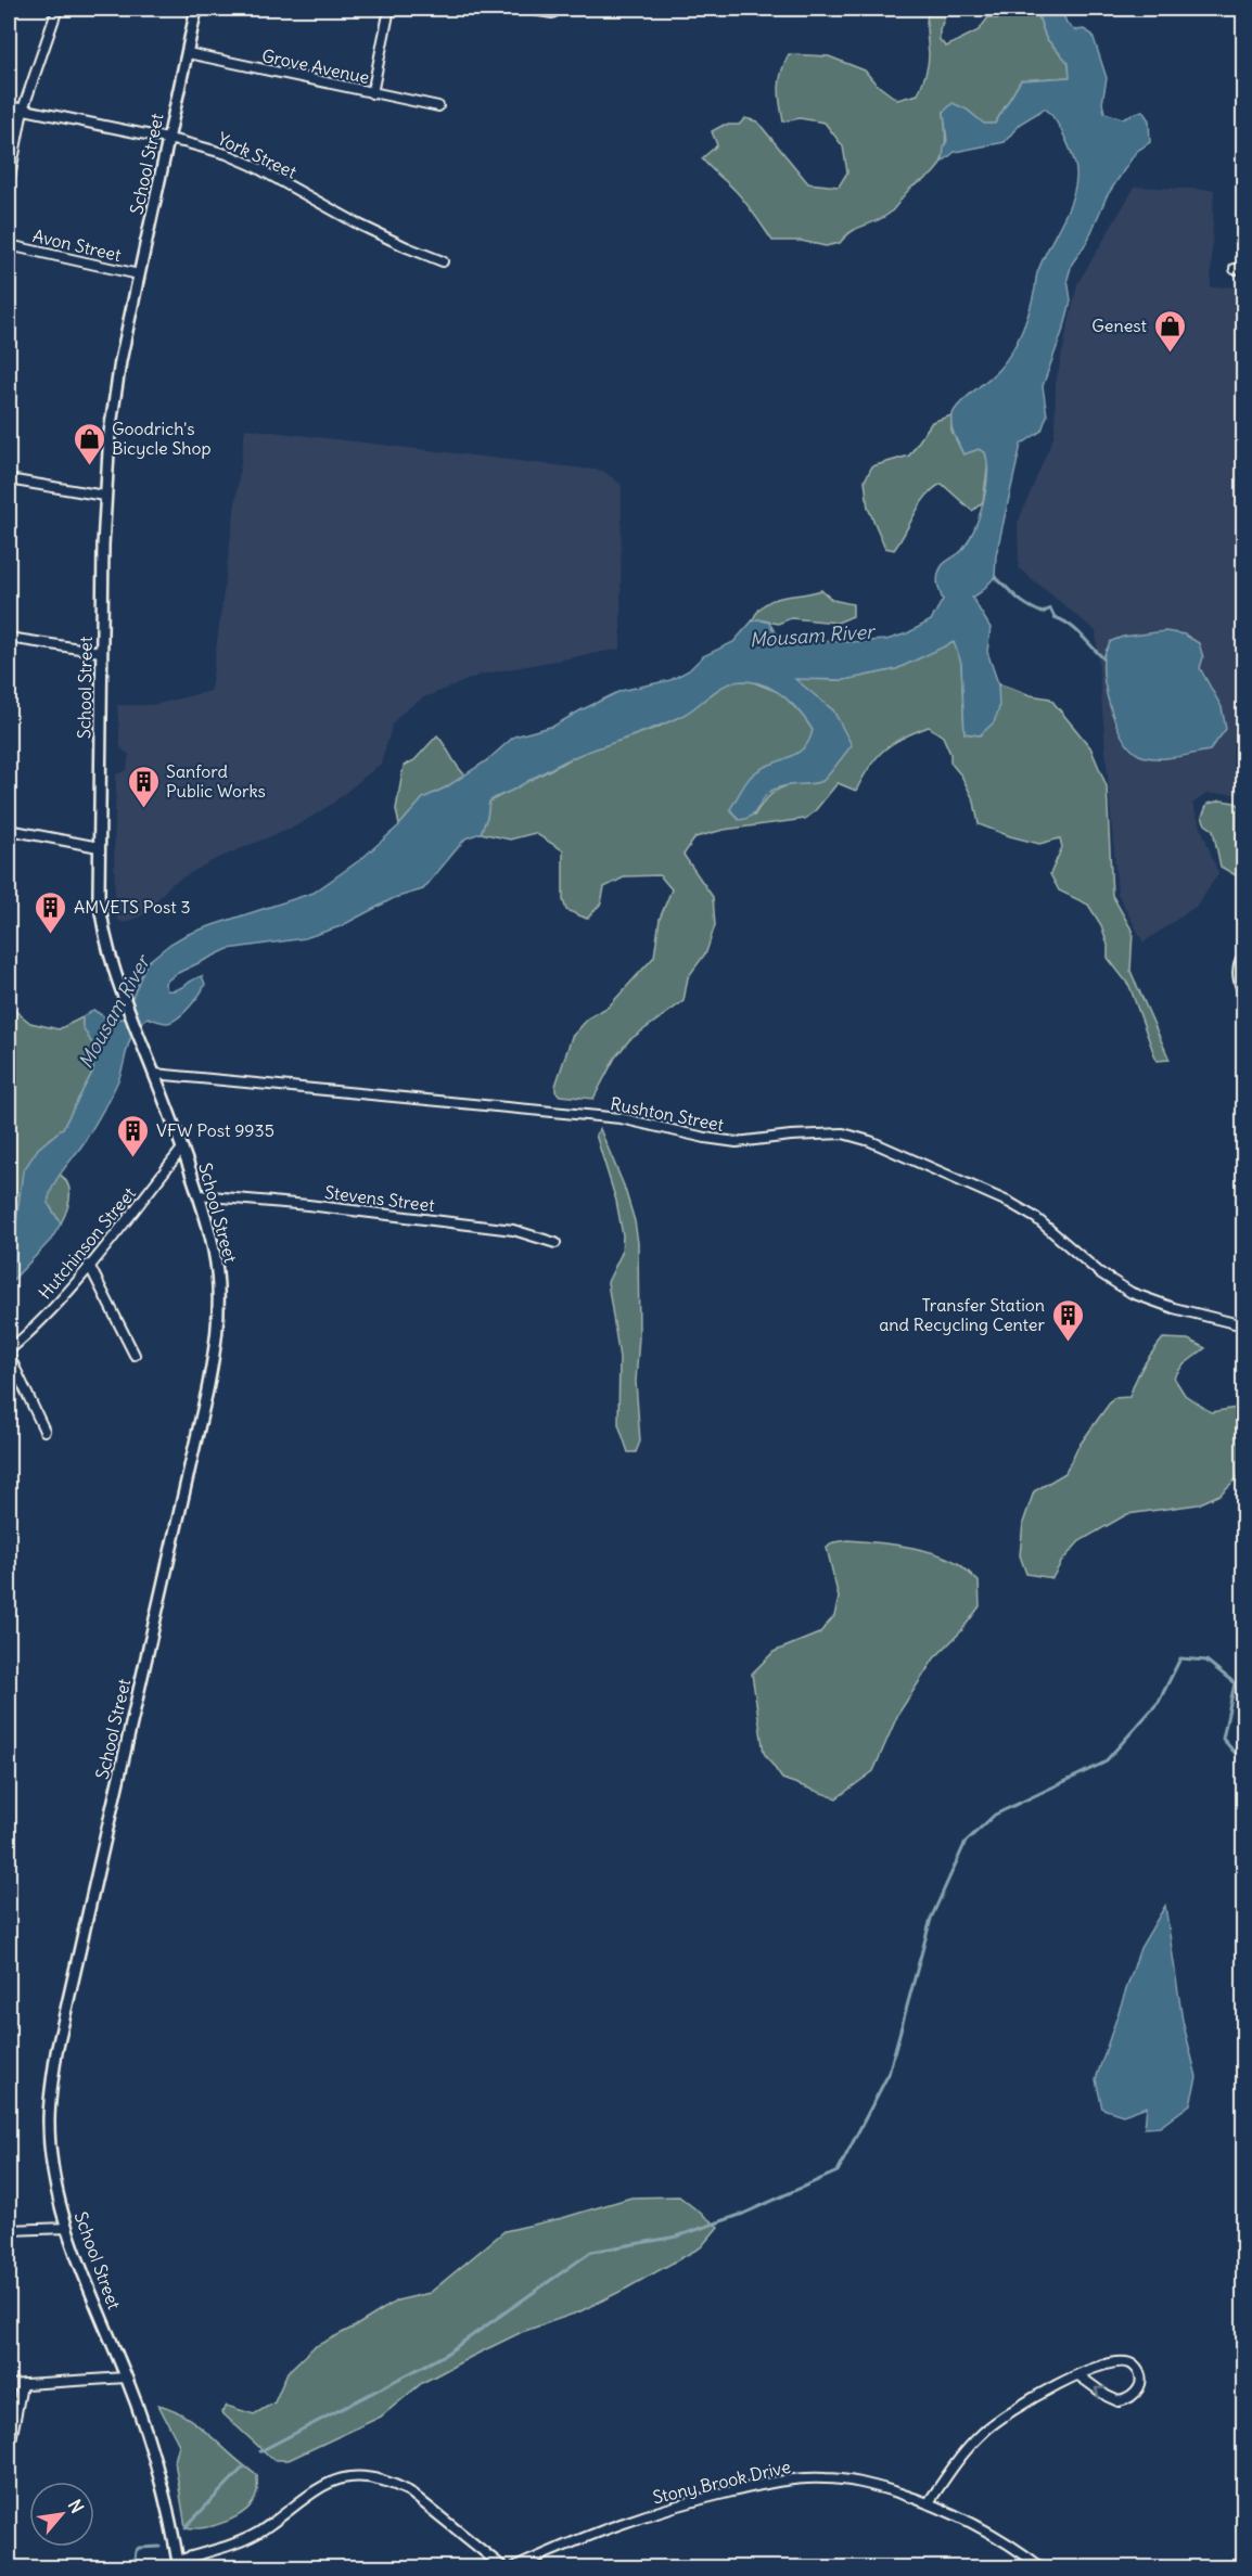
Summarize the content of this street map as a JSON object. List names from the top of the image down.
{
  "streets": {
    "street": [
      "Grove Avenue",
      "York Street",
      "School Street",
      "Avon Street",
      "Rushton Street",
      "Stevens Street",
      "Hutchinson Street",
      "Stony Brook Drive"
    ]
  },
  "crossings": [
    ["Grove Avenue", "School Street"],
    ["York Street", "School Street"],
    ["School Street", "Avon Street"],
    ["School Street", "Rushton Street"],
    ["School Street", "Stevens Street"],
    ["School Street", "Hutchinson Street"]
  ],
  "water": ["Mousam River"],
  "places": {
    "shop": ["Genest", "Goodrich's Bicycle Shop"],
    "building": [
      "Sanford Public Works",
      "AMVETS Post 3",
      "VFW Post 9935",
      "Transfer Station and Recycling Center"
    ]
  },
  "north": "top right"
}
